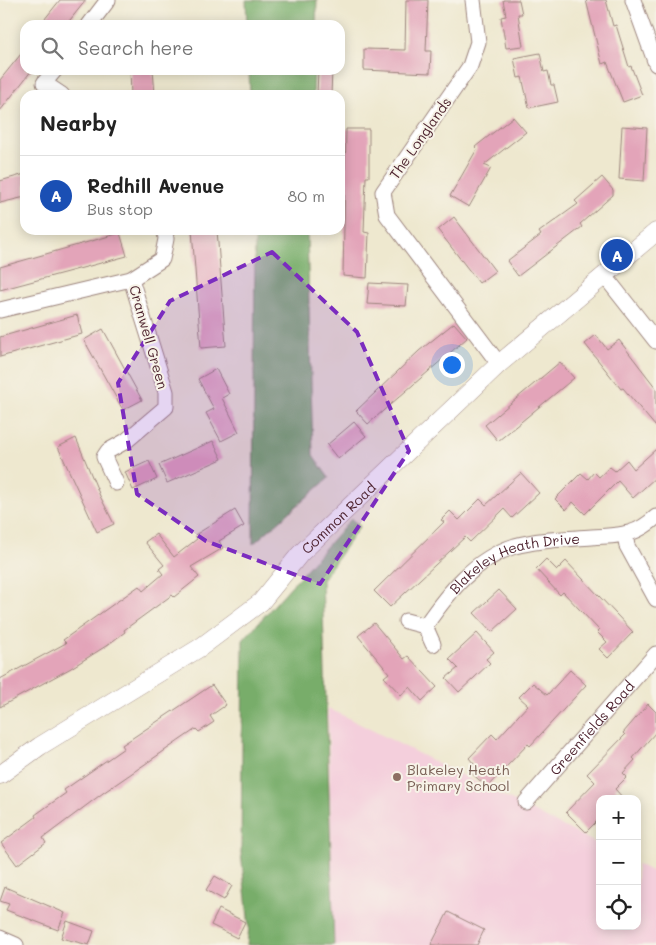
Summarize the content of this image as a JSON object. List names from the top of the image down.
{
  "streets": {
    "street": [
      "The Longlands",
      "Cranwell Green",
      "Common Road",
      "Blakeley Heath Drive",
      "Greenfields Road"
    ]
  },
  "crossings": [
    ["The Longlands", "Common Road"]
  ],
  "places": ["Blakeley Heath Primary School"],
  "page": {
    "search": "Search here",
    "heading": "Nearby",
    "list": [
      {
        "mark": "A",
        "name": "Redhill Avenue",
        "note": "Bus stop",
        "value": "80 m"
      }
    ],
    "pins": "A",
    "map_buttons": ["+", "−"]
  }
}
